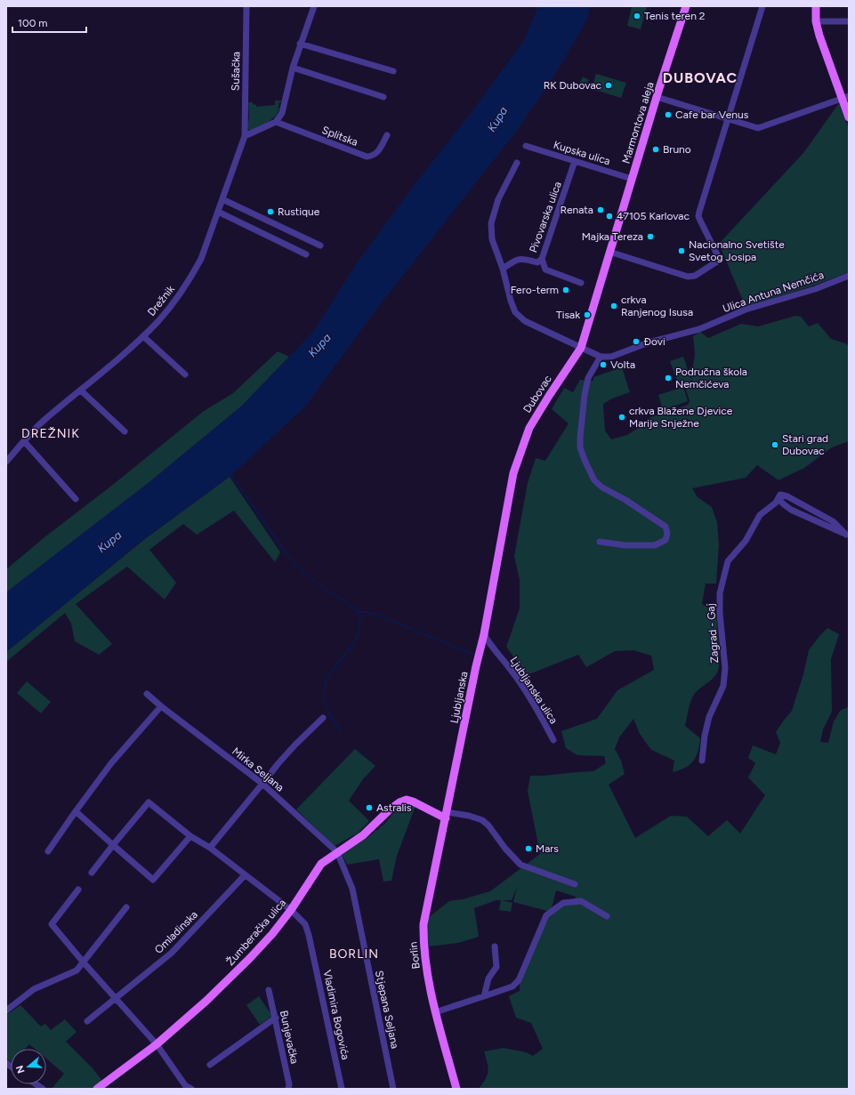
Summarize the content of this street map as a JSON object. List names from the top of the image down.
{
  "streets": {
    "main road": [
      "Marmontova aleja",
      "Dubovac",
      "Ljubljanska",
      "Žumberačka ulica",
      "Borlin"
    ],
    "street": [
      "Sušačka",
      "Splitska",
      "Kupska ulica",
      "Pivovarska ulica",
      "Ulica Antuna Nemčića",
      "Drežnik",
      "Zagrad - Gaj",
      "Ljubljanska ulica",
      "Mirka Seljana",
      "Omladinska",
      "Stjepana Seljana",
      "Vladimira Bogovića",
      "Bunjevačka"
    ]
  },
  "crossings": [
    ["Sušačka", "Drežnik"],
    ["Marmontova aleja", "Kupska ulica"],
    ["Marmontova aleja", "Dubovac"],
    ["Kupska ulica", "Pivovarska ulica"],
    ["Dubovac", "Ljubljanska"],
    ["Ljubljanska ulica", "Ljubljanska"],
    ["Ljubljanska", "Žumberačka ulica"],
    ["Ljubljanska", "Borlin"],
    ["Mirka Seljana", "Žumberačka ulica"],
    ["Mirka Seljana", "Stjepana Seljana"],
    ["Omladinska", "Vladimira Bogovića"],
    ["Žumberačka ulica", "Borlin"],
    ["Žumberačka ulica", "Stjepana Seljana"],
    ["Žumberačka ulica", "Vladimira Bogovića"]
  ],
  "districts": ["DUBOVAC", "DREŽNIK", "BORLIN"],
  "water": ["Kupa"],
  "places": [
    "Tenis teren 2",
    "RK Dubovac",
    "Cafe bar Venus",
    "Bruno",
    "Renata",
    "Rustique",
    "47105 Karlovac",
    "Majka Tereza",
    "Nacionalno Svetište Svetog Josipa",
    "Fero-term",
    "crkva Ranjenog Isusa",
    "Tisak",
    "Đovi",
    "Volta",
    "Područna škola Nemčićeva",
    "crkva Blažene Djevice Marije Snježne",
    "Stari grad Dubovac",
    "Astralis",
    "Mars"
  ],
  "scale_bar": "100 m",
  "north": "left"
}
